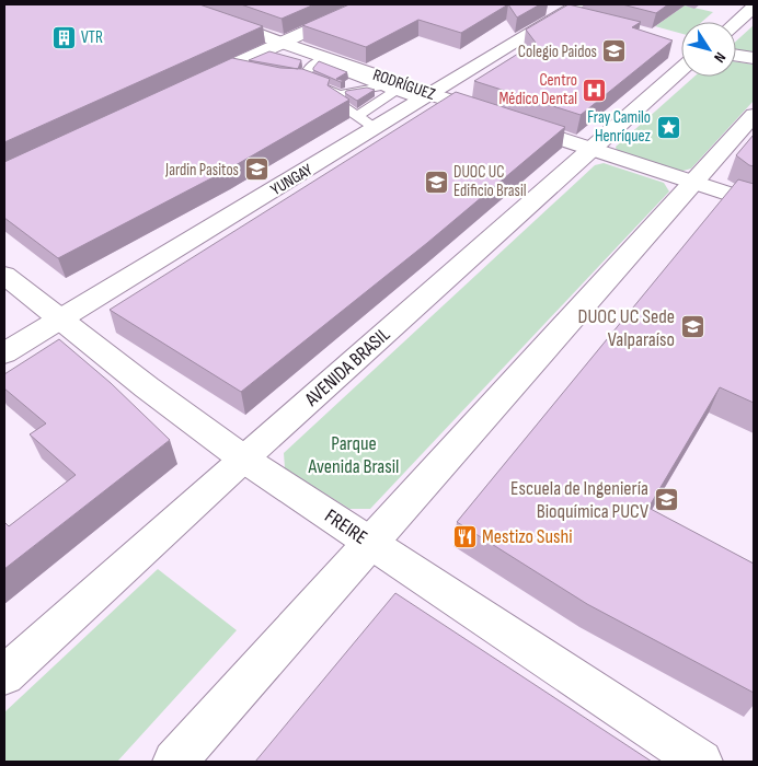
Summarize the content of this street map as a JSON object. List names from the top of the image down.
{
  "streets": {
    "street": [
      "RODRÍGUEZ",
      "YUNGAY",
      "AVENIDA BRASIL",
      "FREIRE"
    ]
  },
  "crossings": [
    ["RODRÍGUEZ", "YUNGAY"],
    ["RODRÍGUEZ", "AVENIDA BRASIL"],
    ["YUNGAY", "FREIRE"],
    ["AVENIDA BRASIL", "FREIRE"]
  ],
  "parks": ["Parque Avenida Brasil"],
  "places": {
    "building": ["VTR"],
    "school or university": [
      "Colegio Paidos",
      "Jardin Pasitos",
      "DUOC UC Edificio Brasil",
      "DUOC UC Sede Valparaíso",
      "Escuela de Ingeniería Bioquímica PUCV"
    ],
    "hospital": ["Centro Médico Dental"],
    "place": ["Fray Camilo Henríquez"],
    "restaurant": ["Mestizo Sushi"]
  },
  "north": "bottom right"
}
